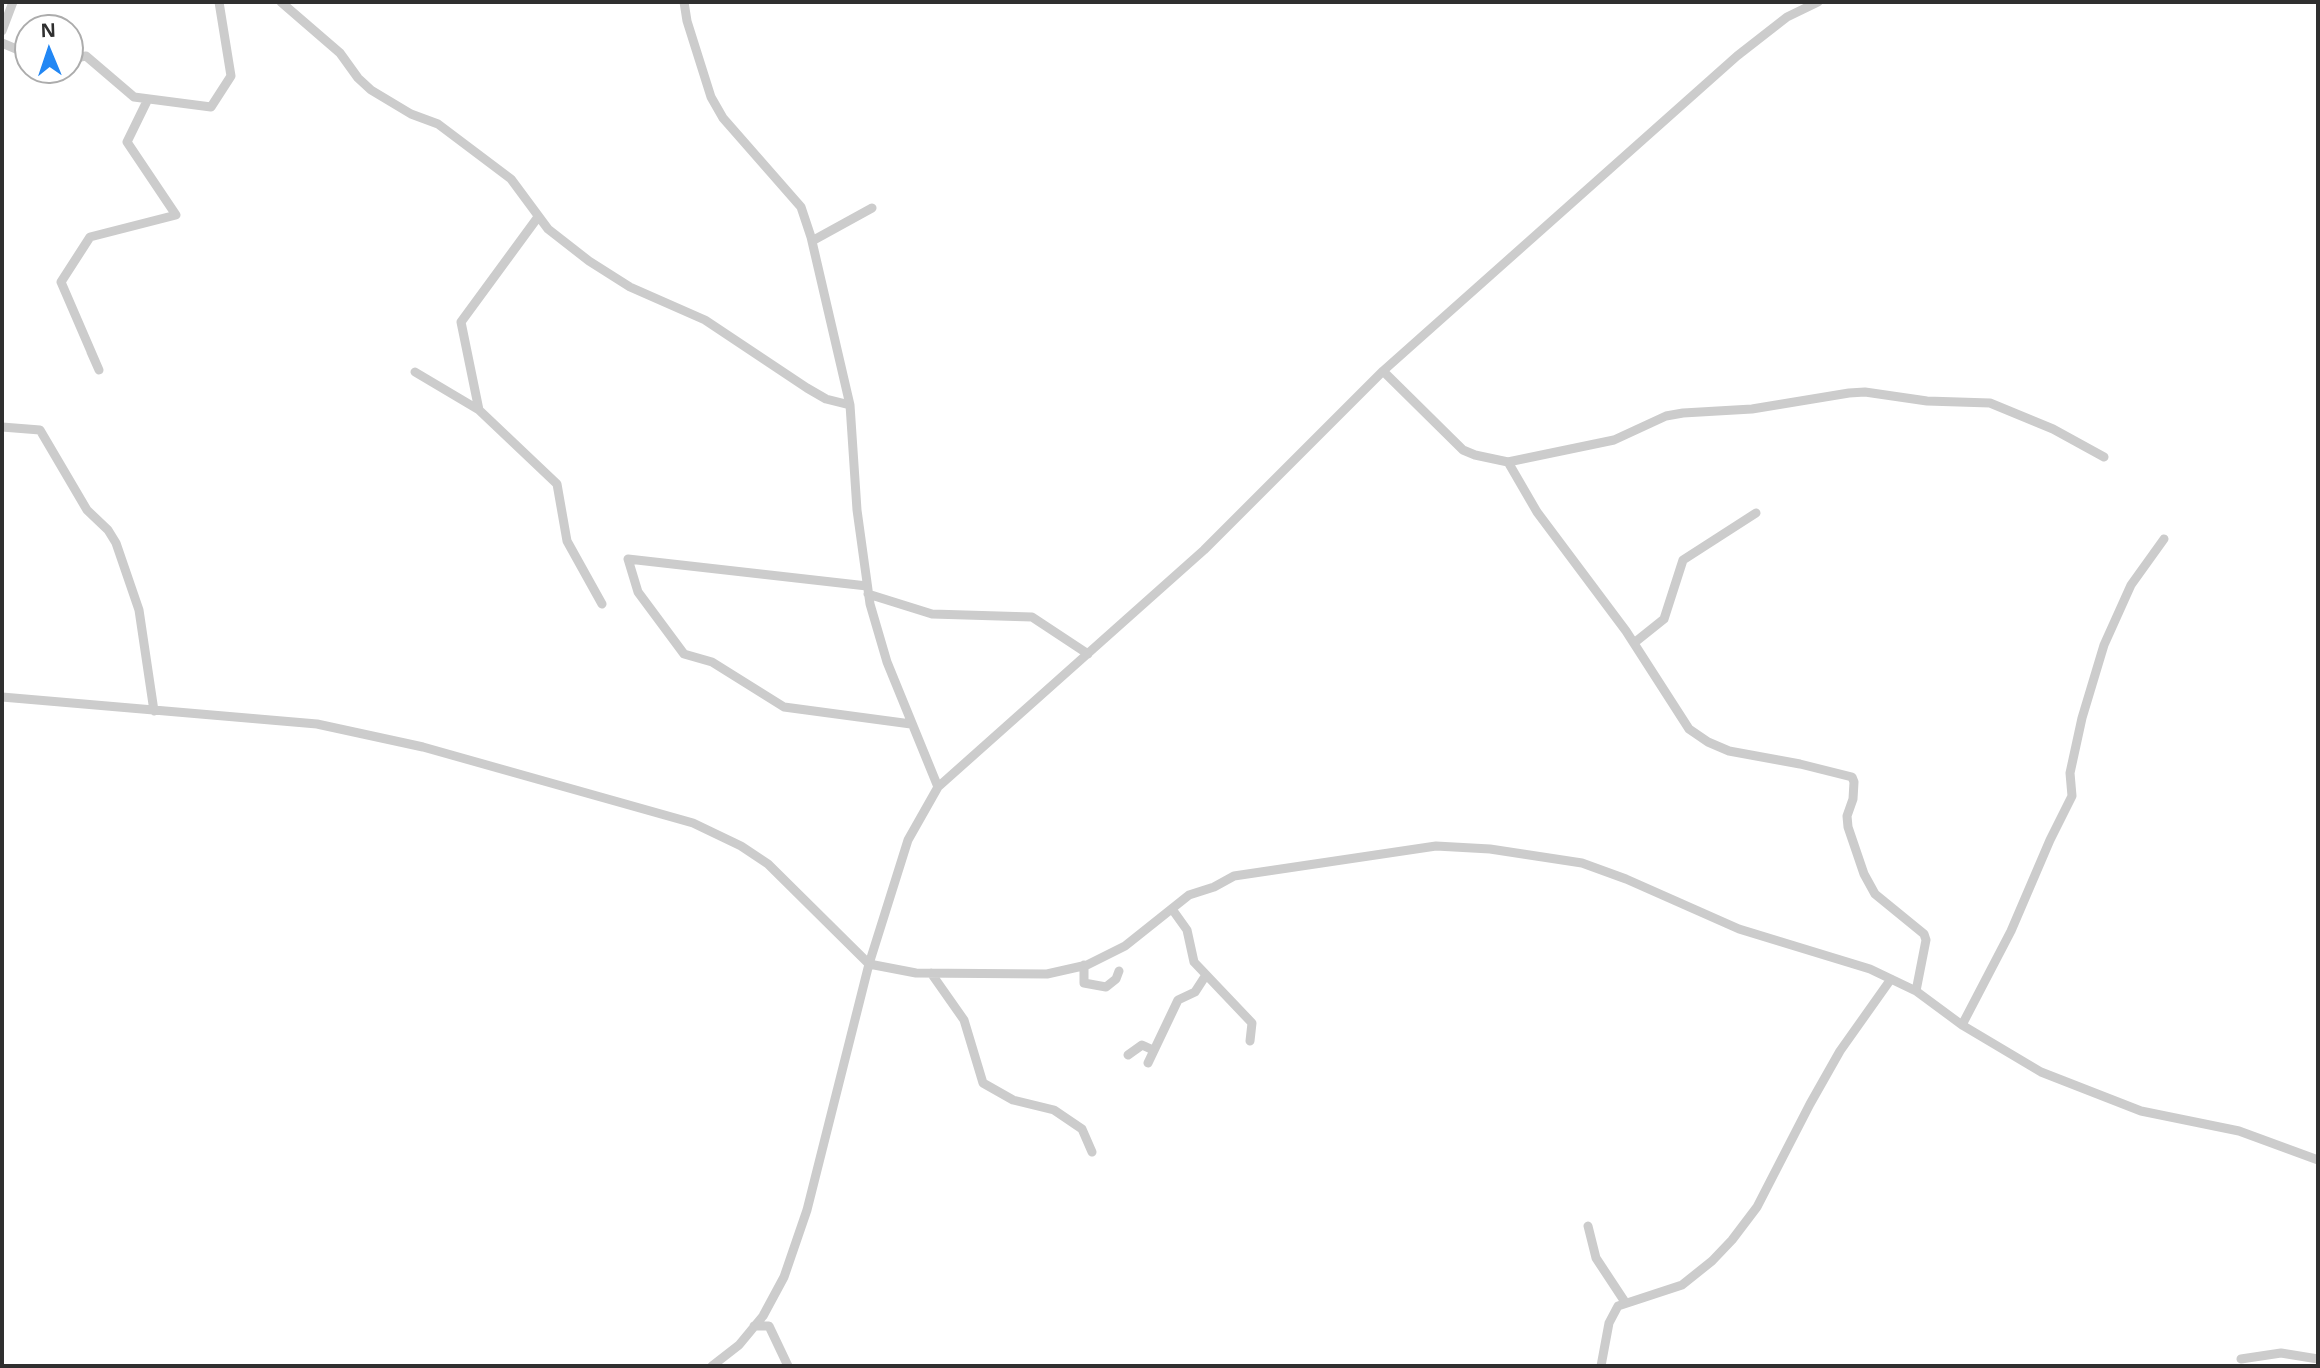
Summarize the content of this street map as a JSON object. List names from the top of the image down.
{
  "north": "top"
}
